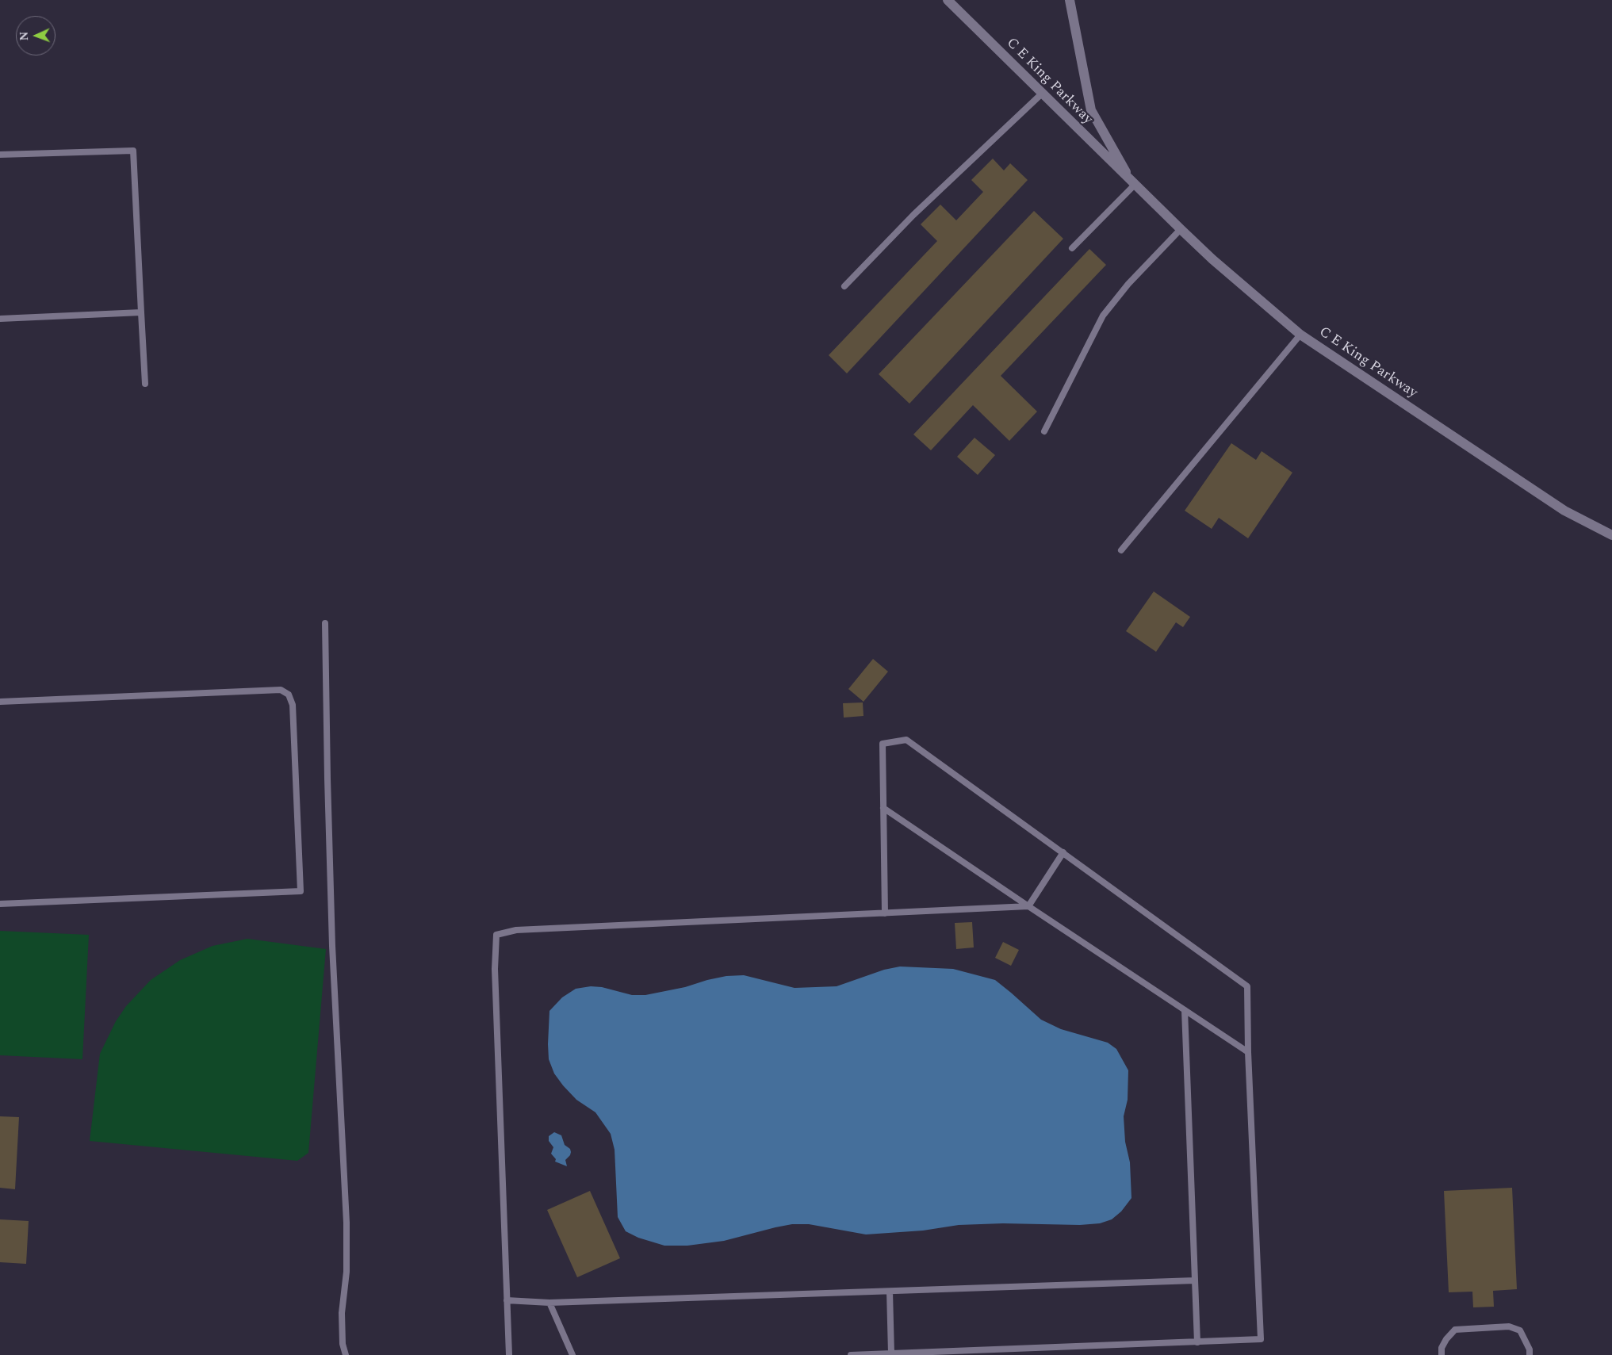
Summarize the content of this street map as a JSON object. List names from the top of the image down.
{
  "streets": {
    "main road": ["C E King Parkway"]
  },
  "north": "left"
}
